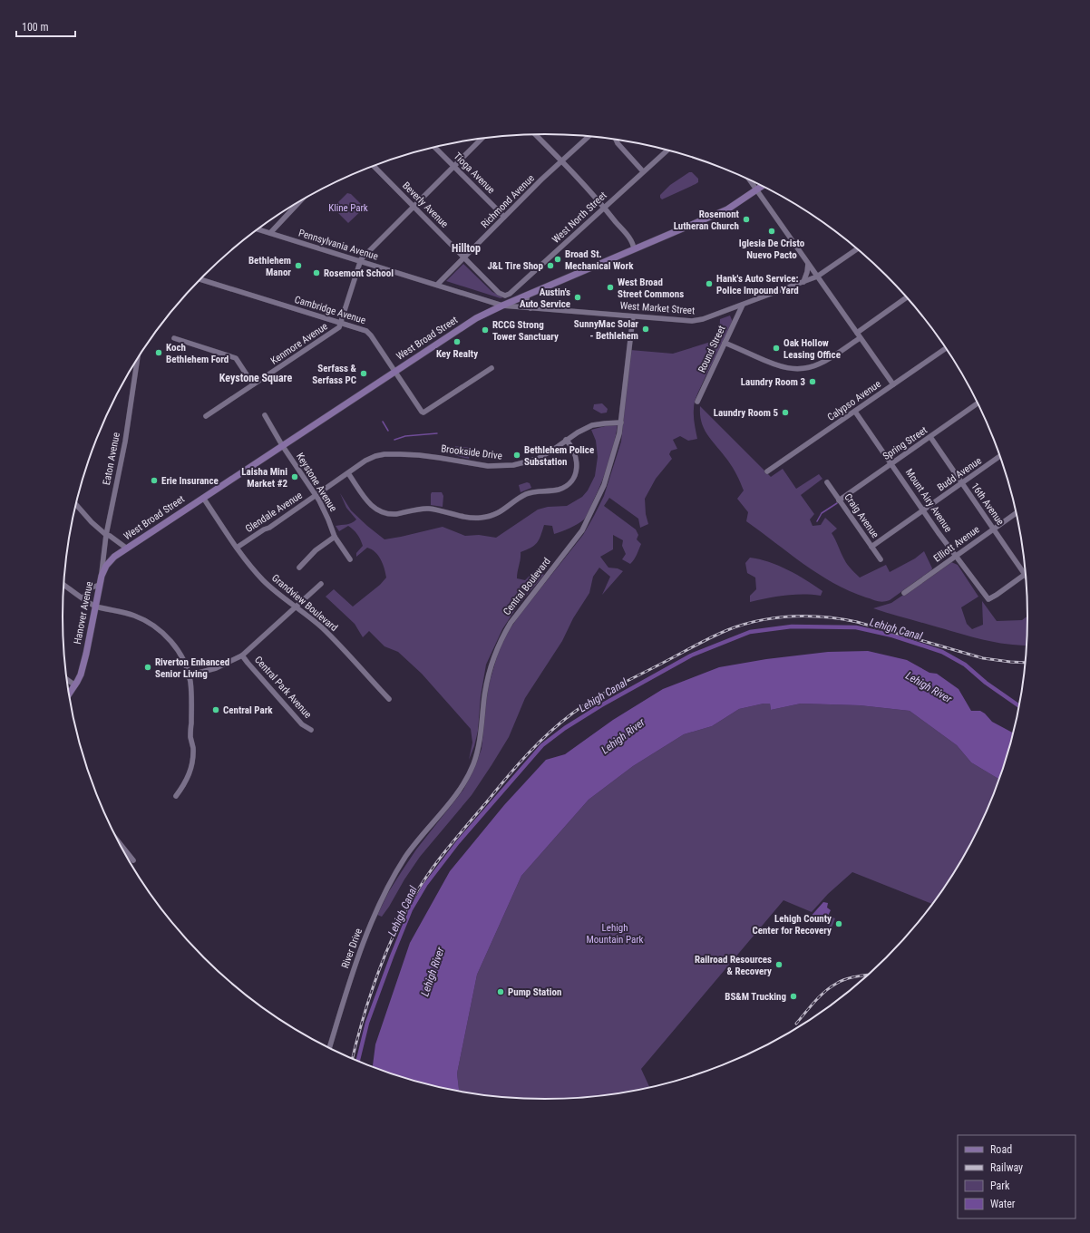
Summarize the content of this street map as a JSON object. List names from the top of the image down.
{
  "streets": {
    "main road": ["West Broad Street", "Hanover Avenue"],
    "street": [
      "Tioga Avenue",
      "Richmond Avenue",
      "Beverly Avenue",
      "West North Street",
      "Pennsylvania Avenue",
      "West Market Street",
      "Cambridge Avenue",
      "Kenmore Avenue",
      "Round Street",
      "Calypso Avenue",
      "Spring Street",
      "Brookside Drive",
      "Eaton Avenue",
      "Budd Avenue",
      "Keystone Avenue",
      "Mount Airy Avenue",
      "16th Avenue",
      "Glendale Avenue",
      "Craig Avenue",
      "Elliott Avenue",
      "Central Boulevard",
      "Grandview Boulevard",
      "Central Park Avenue",
      "River Drive"
    ]
  },
  "crossings": [
    ["Tioga Avenue", "Richmond Avenue"],
    ["Tioga Avenue", "Kenmore Avenue"],
    ["Richmond Avenue", "Beverly Avenue"],
    ["Richmond Avenue", "Pennsylvania Avenue"],
    ["Beverly Avenue", "West North Street"],
    ["Beverly Avenue", "Kenmore Avenue"],
    ["Pennsylvania Avenue", "West Market Street"],
    ["Pennsylvania Avenue", "West Broad Street"],
    ["Pennsylvania Avenue", "Kenmore Avenue"],
    ["West Market Street", "West Broad Street"],
    ["West Market Street", "Round Street"],
    ["West Market Street", "Central Boulevard"],
    ["Cambridge Avenue", "West Broad Street"],
    ["Cambridge Avenue", "Kenmore Avenue"],
    ["West Broad Street", "Keystone Avenue"],
    ["West Broad Street", "Grandview Boulevard"],
    ["West Broad Street", "Hanover Avenue"],
    ["Calypso Avenue", "Mount Airy Avenue"],
    ["Spring Street", "Mount Airy Avenue"],
    ["Spring Street", "16th Avenue"],
    ["Spring Street", "Craig Avenue"],
    ["Brookside Drive", "Glendale Avenue"],
    ["Brookside Drive", "Central Boulevard"],
    ["Eaton Avenue", "Hanover Avenue"],
    ["Budd Avenue", "Mount Airy Avenue"],
    ["Budd Avenue", "16th Avenue"],
    ["Budd Avenue", "Craig Avenue"],
    ["Keystone Avenue", "Glendale Avenue"],
    ["Mount Airy Avenue", "Elliott Avenue"],
    ["16th Avenue", "Elliott Avenue"],
    ["Glendale Avenue", "Grandview Boulevard"],
    ["Central Boulevard", "River Drive"]
  ],
  "districts": ["Hilltop", "Keystone Square"],
  "water": ["Lehigh Canal", "Lehigh River"],
  "parks": ["Kline Park", "Lehigh Mountain Park"],
  "places": [
    "Rosemont Lutheran Church",
    "Iglesia De Cristo Nuevo Pacto",
    "Broad St. Mechanical Work",
    "Bethlehem Manor",
    "J&L Tire Shop",
    "Rosemont School",
    "Hank's Auto Service: Police Impound Yard",
    "West Broad Street Commons",
    "Austin's Auto Service",
    "SunnyMac Solar - Bethlehem",
    "RCCG Strong Tower Sanctuary",
    "Key Realty",
    "Oak Hollow Leasing Office",
    "Koch Bethlehem Ford",
    "Serfass & Serfass PC",
    "Laundry Room 3",
    "Laundry Room 5",
    "Bethlehem Police Substation",
    "Laisha Mini Market #2",
    "Erie Insurance",
    "Riverton Enhanced Senior Living",
    "Central Park",
    "Lehigh County Center for Recovery",
    "Railroad Resources & Recovery",
    "Pump Station",
    "BS&M Trucking"
  ],
  "legend": [
    "Road",
    "Railway",
    "Park",
    "Water"
  ],
  "scale_bar": "100 m"
}
